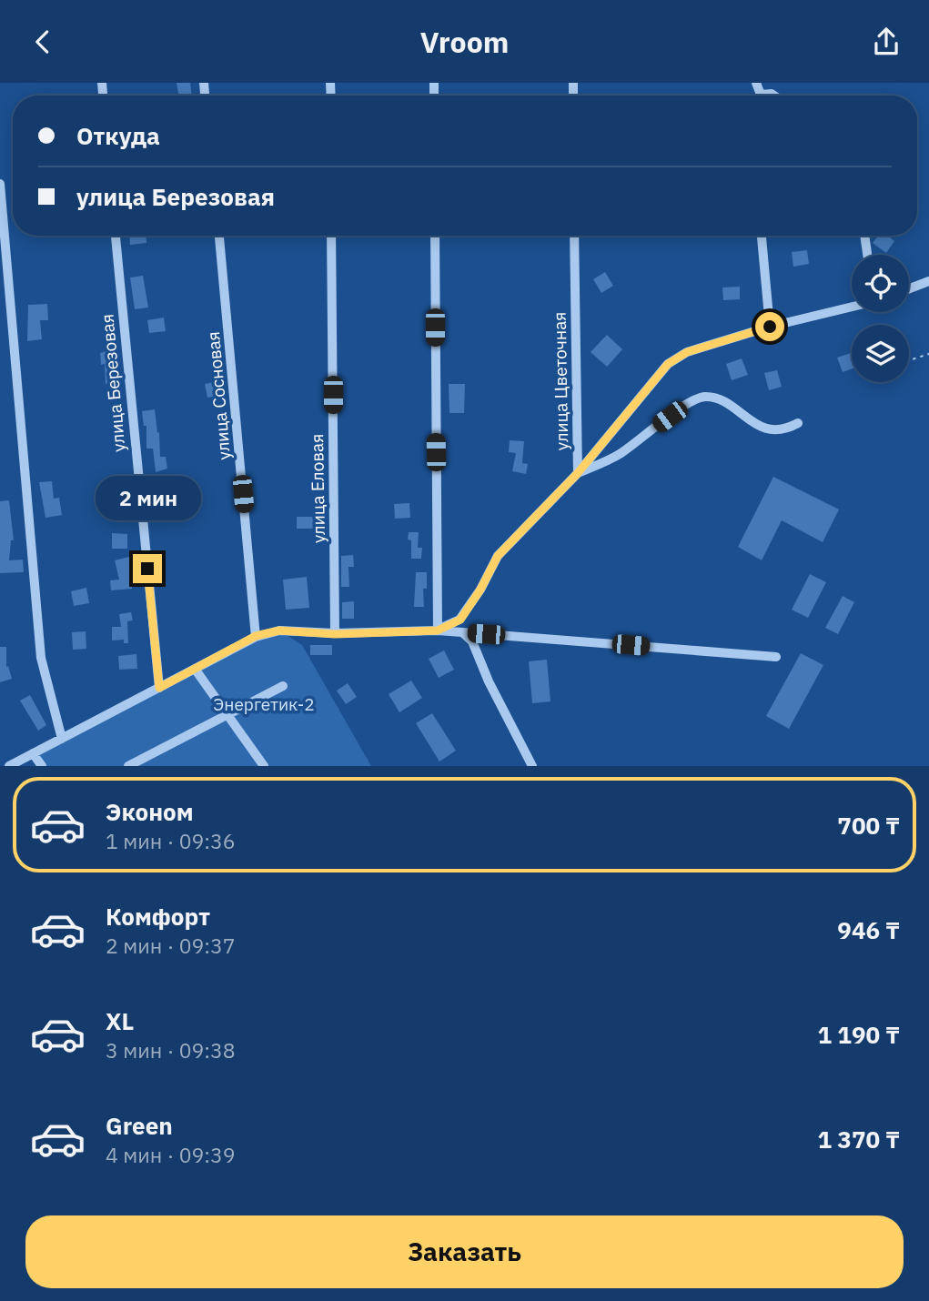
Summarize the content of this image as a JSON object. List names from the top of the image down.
{
  "streets": {
    "street": [
      "улица Цветочная",
      "улица Березовая",
      "улица Сосновая",
      "улица Еловая"
    ]
  },
  "parks": ["Энергетик-2"],
  "page": {
    "header": "Vroom",
    "banner": ["Откуда", "улица Березовая"],
    "bubble": "2 мин",
    "list": [
      {
        "name": "Эконом",
        "note": "1 мин · 09:36",
        "value": "700 ₸"
      },
      {
        "name": "Комфорт",
        "note": "2 мин · 09:37",
        "value": "946 ₸"
      },
      {
        "name": "XL",
        "note": "3 мин · 09:38",
        "value": "1 190 ₸"
      },
      {
        "name": "Green",
        "note": "4 мин · 09:39",
        "value": "1 370 ₸"
      }
    ],
    "buttons": "Заказать"
  }
}
